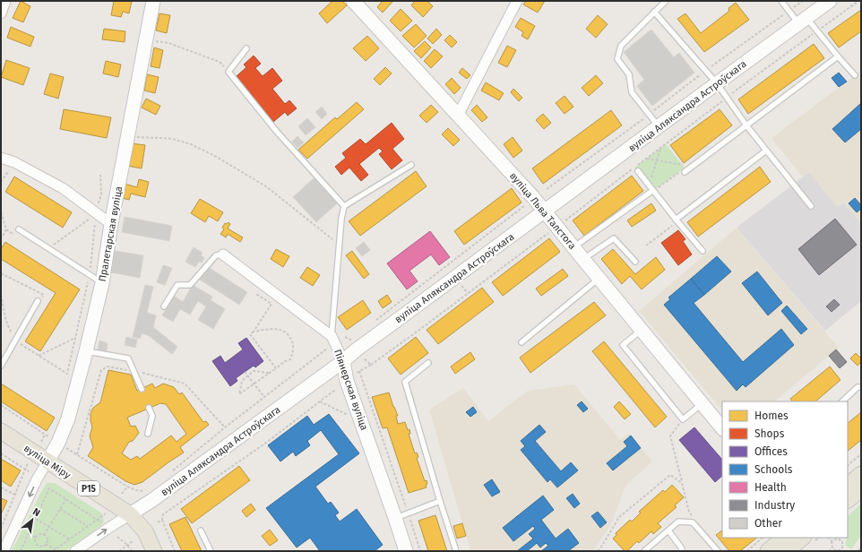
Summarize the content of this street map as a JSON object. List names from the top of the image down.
{
  "streets": {
    "main road": ["вуліца Міру", "Р15"],
    "street": [
      "вуліца Аляксандра Астроўскага",
      "вуліца Льва Талстога",
      "Пралетарская вуліца",
      "Піянерская вуліца"
    ]
  },
  "crossings": [
    ["вуліца Аляксандра Астроўскага", "вуліца Льва Талстога"],
    ["вуліца Аляксандра Астроўскага", "Піянерская вуліца"],
    ["вуліца Аляксандра Астроўскага", "вуліца Міру"],
    ["Пралетарская вуліца", "вуліца Міру"]
  ],
  "legend": [
    "Homes",
    "Shops",
    "Offices",
    "Schools",
    "Health",
    "Industry",
    "Other"
  ],
  "north": "top right"
}
